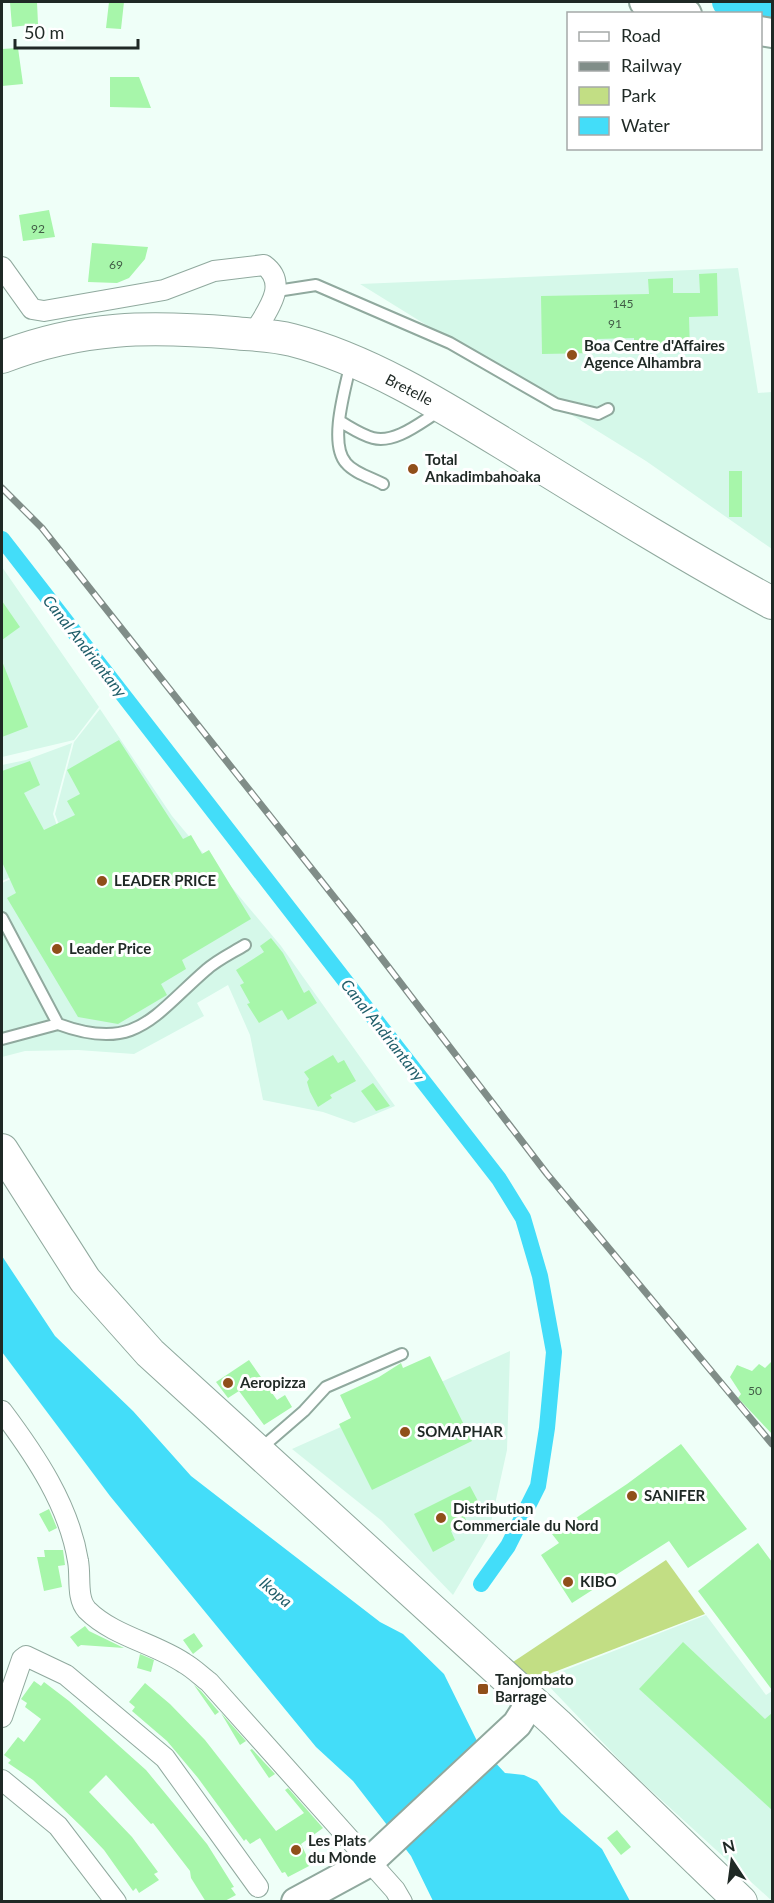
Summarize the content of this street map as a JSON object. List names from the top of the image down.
{
  "streets": {
    "main road": ["Bretelle"]
  },
  "water": ["Canal Andriantany", "Ikopa"],
  "places": {
    "other": [
      "Boa Centre d'Affaires Agence Alhambra",
      "Total Ankadimbahoaka",
      "LEADER PRICE",
      "Leader Price",
      "Aeropizza",
      "SOMAPHAR",
      "SANIFER",
      "Distribution Commerciale du Nord",
      "KIBO",
      "Les Plats du Monde"
    ],
    "transit": ["Tanjombato Barrage"]
  },
  "house_numbers": [
    "92",
    "69",
    "145",
    "91",
    "50"
  ],
  "legend": [
    "Road",
    "Railway",
    "Park",
    "Water"
  ],
  "scale_bar": "50 m",
  "north": "top"
}
